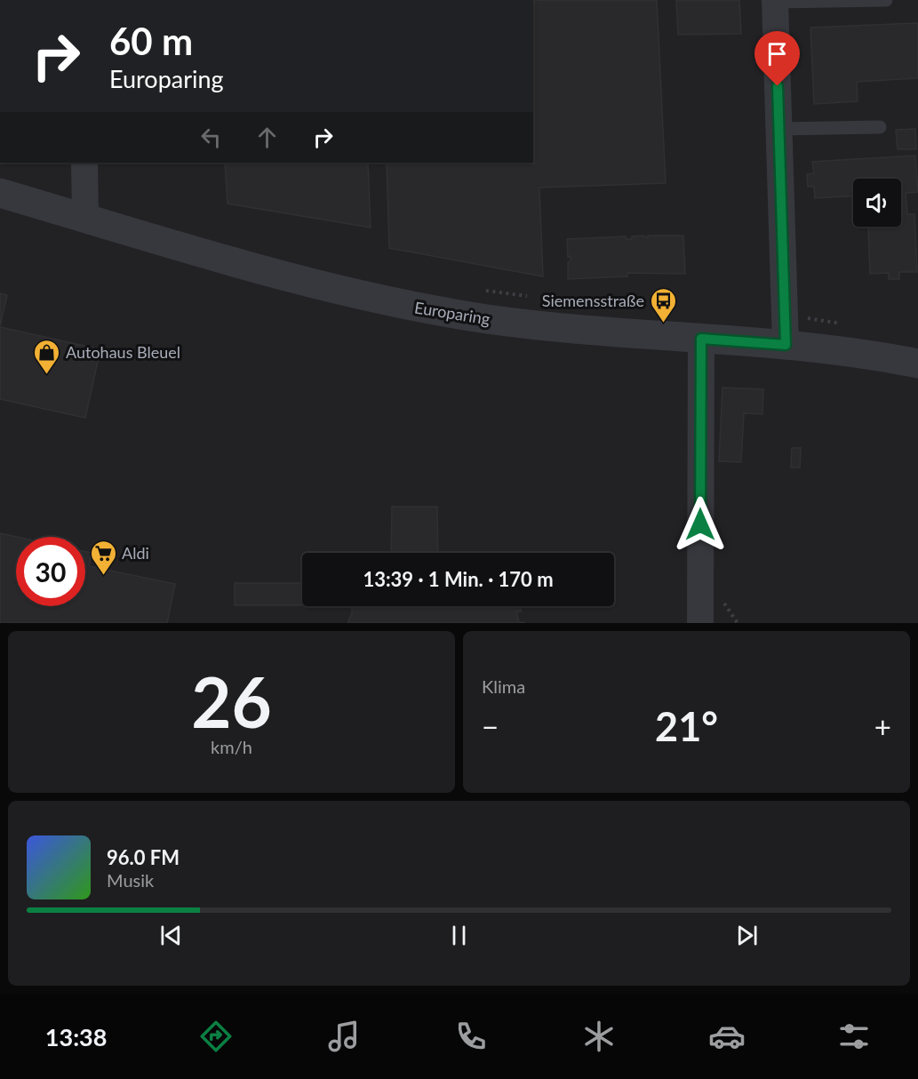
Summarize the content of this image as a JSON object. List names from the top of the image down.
{
  "streets": {
    "street": ["Europaring"]
  },
  "places": {
    "bus stop": ["Siemensstraße"],
    "shop": ["Autohaus Bleuel"],
    "supermarket": ["Aldi"]
  },
  "page": {
    "turn": ["60 m", "Europaring"],
    "limit": "30",
    "trip": "13:39 · 1 Min. · 170 m",
    "tile": [
      ["26", "km/h"],
      "Klima"
    ],
    "heat": ["−", "21°", "+"],
    "song": ["96.0 FM", "Musik"],
    "tabs": "13:38"
  }
}
